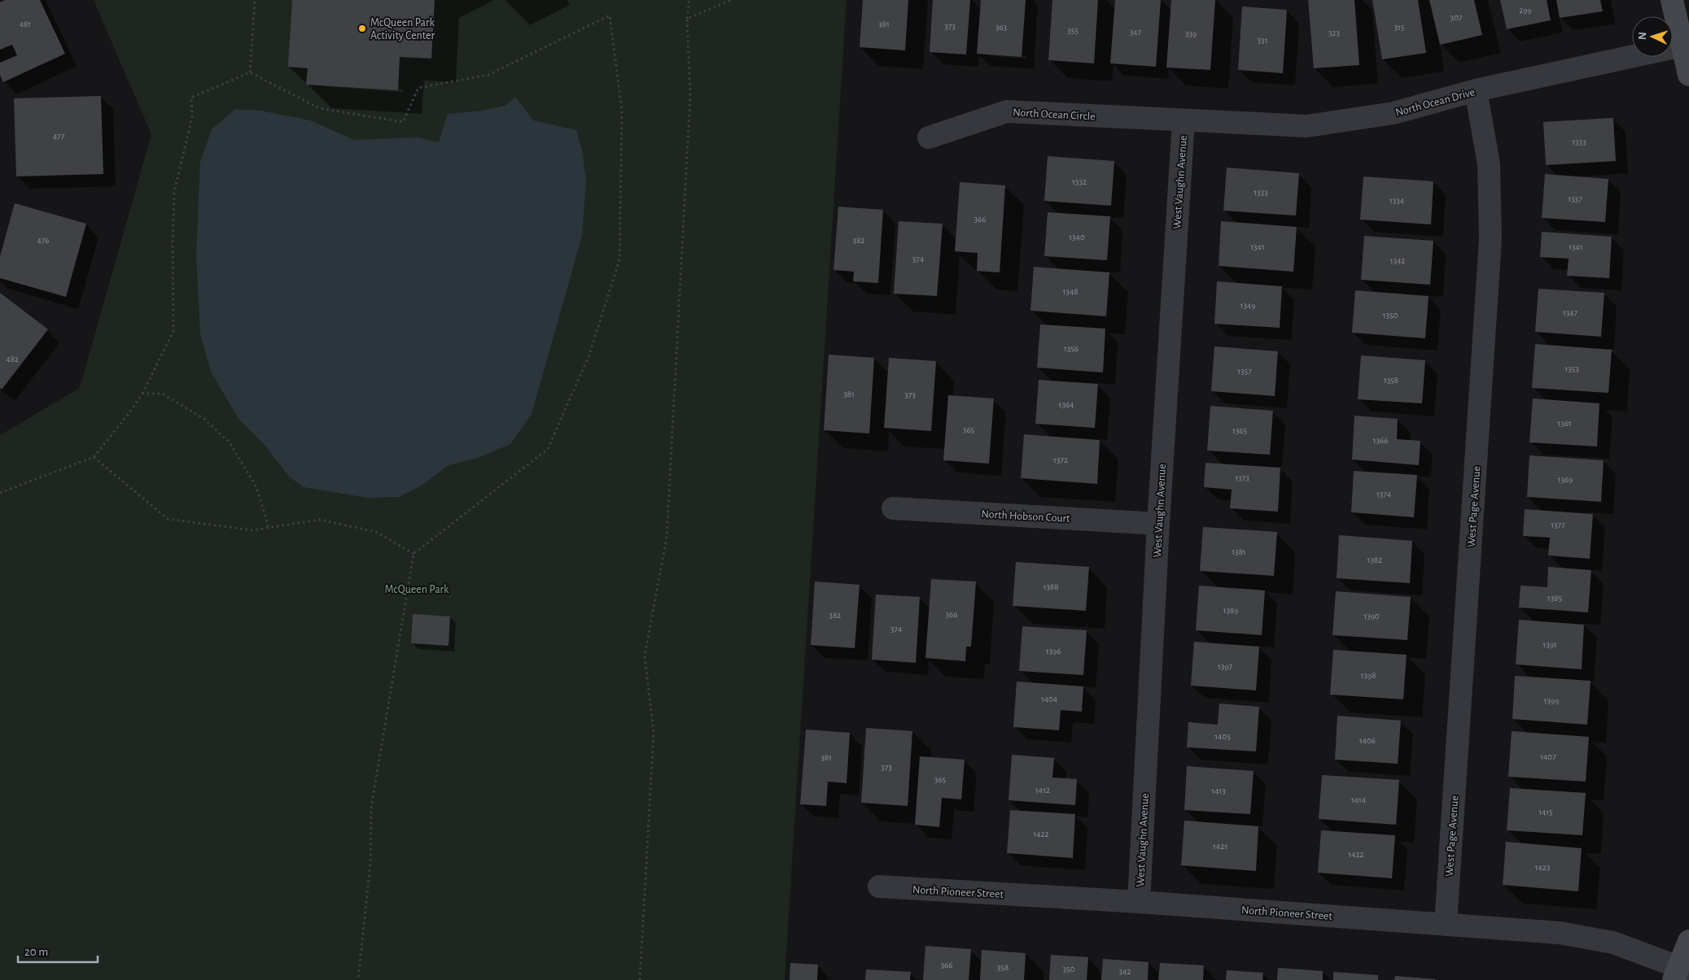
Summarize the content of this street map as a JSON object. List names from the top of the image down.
{
  "streets": {
    "street": [
      "North Ocean Drive",
      "North Ocean Circle",
      "West Vaughn Avenue",
      "West Page Avenue",
      "North Hobson Court",
      "North Pioneer Street"
    ]
  },
  "crossings": [
    ["North Ocean Drive", "North Ocean Circle"],
    ["North Ocean Drive", "West Vaughn Avenue"],
    ["North Ocean Drive", "West Page Avenue"],
    ["North Ocean Circle", "West Vaughn Avenue"],
    ["West Vaughn Avenue", "North Hobson Court"],
    ["West Vaughn Avenue", "North Pioneer Street"],
    ["West Page Avenue", "North Pioneer Street"]
  ],
  "parks": ["McQueen Park"],
  "places": ["McQueen Park Activity Center"],
  "house_numbers": [
    "299",
    "307",
    "481",
    "381",
    "373",
    "363",
    "315",
    "355",
    "347",
    "323",
    "339",
    "331",
    "477",
    "1333",
    "1332",
    "1333",
    "1337",
    "1334",
    "366",
    "1340",
    "476",
    "382",
    "1341",
    "1341",
    "374",
    "1342",
    "1348",
    "1349",
    "1347",
    "1350",
    "1356",
    "482",
    "1353",
    "1357",
    "1358",
    "381",
    "373",
    "1364",
    "1361",
    "365",
    "1365",
    "1366",
    "1372",
    "1373",
    "1369",
    "1374",
    "1377",
    "1381",
    "1382",
    "1388",
    "1385",
    "1389",
    "366",
    "382",
    "1390",
    "374",
    "1391",
    "1396",
    "1397",
    "1398",
    "1404",
    "1399",
    "1405",
    "1406",
    "1407",
    "381",
    "373",
    "365",
    "1412",
    "1413",
    "1414",
    "1415",
    "1422",
    "1421",
    "1422",
    "1423",
    "366",
    "358",
    "350",
    "342"
  ],
  "scale_bar": "20 m",
  "north": "left"
}
